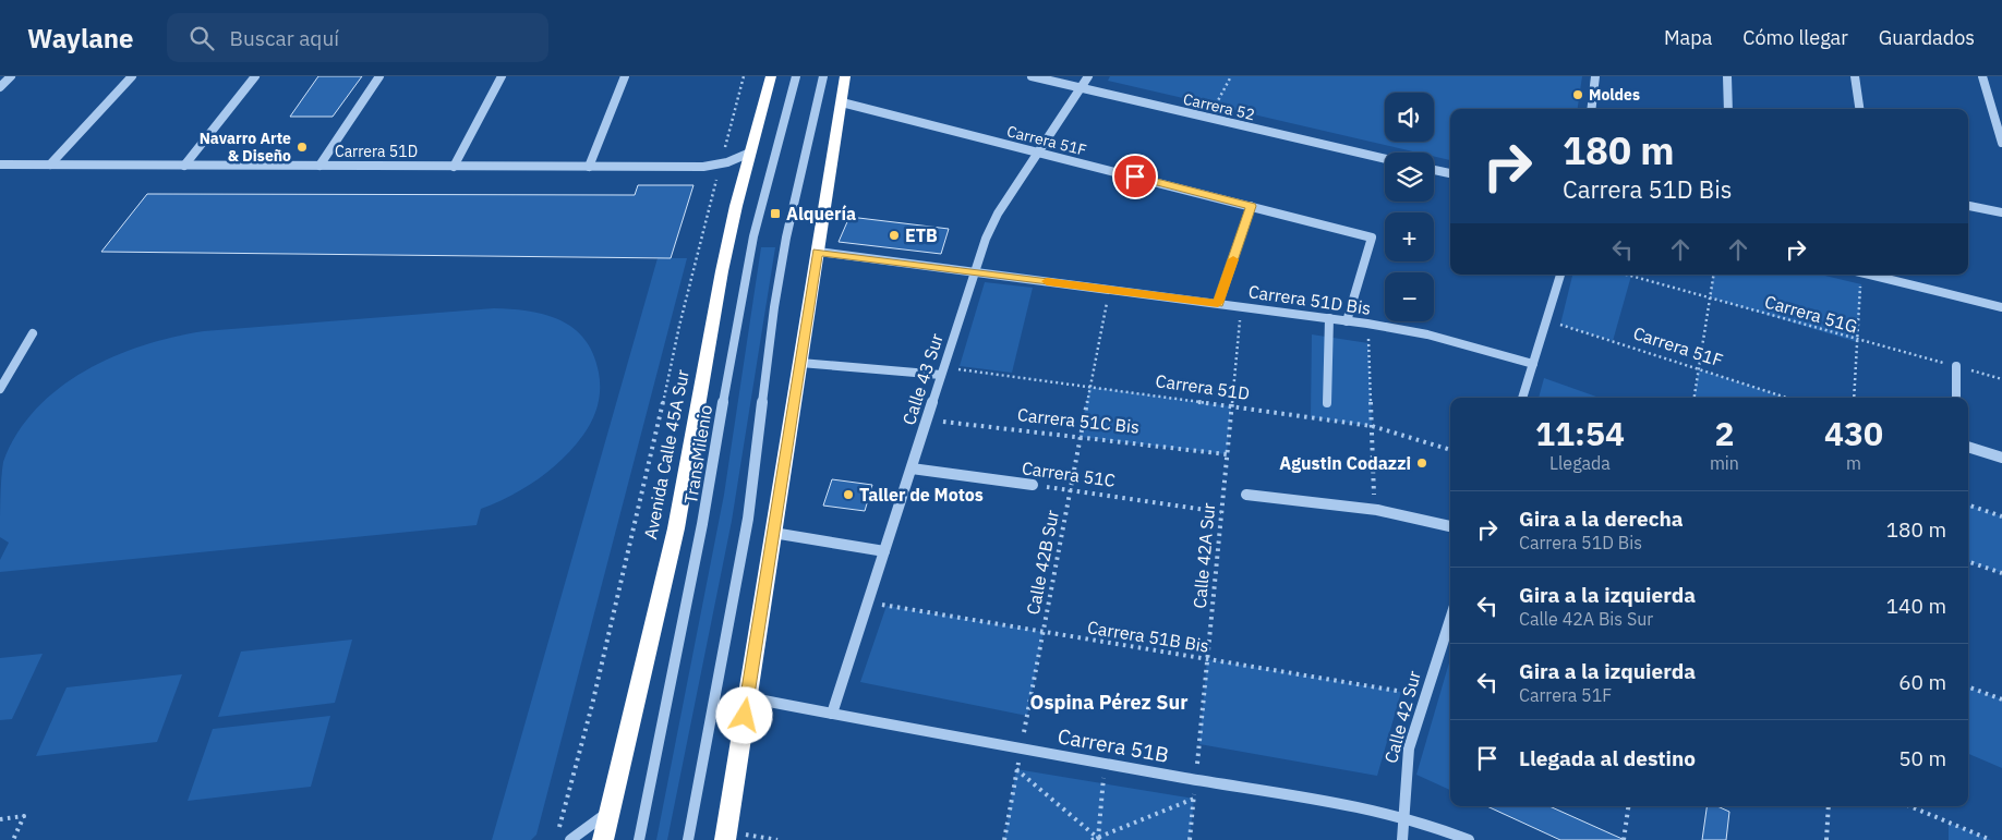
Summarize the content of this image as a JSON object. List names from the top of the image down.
{
  "streets": {
    "highway": ["Avenida Calle 45A Sur"],
    "street": [
      "Carrera 52",
      "Carrera 51F",
      "Carrera 51D",
      "Carrera 51D Bis",
      "Calle 43 Sur",
      "TransMilenio",
      "Carrera 51C",
      "Calle 42 Sur",
      "Carrera 51B"
    ],
    "path": [
      "Carrera 51G",
      "Carrera 51C Bis",
      "Calle 42A Sur",
      "Calle 42B Sur",
      "Carrera 51B Bis"
    ]
  },
  "crossings": [
    ["Carrera 52", "Calle 43 Sur"],
    ["Carrera 51F", "Carrera 51D Bis"],
    ["Carrera 51F", "Calle 43 Sur"],
    ["Carrera 51D", "Calle 43 Sur"],
    ["Carrera 51D", "Avenida Calle 45A Sur"],
    ["Carrera 51D", "Calle 42A Sur"],
    ["Carrera 51D", "Calle 42B Sur"],
    ["Carrera 51D Bis", "Calle 43 Sur"],
    ["Carrera 51D Bis", "Calle 42A Sur"],
    ["Carrera 51D Bis", "Calle 42B Sur"],
    ["Calle 43 Sur", "Carrera 51C Bis"],
    ["Calle 43 Sur", "Carrera 51C"],
    ["Calle 43 Sur", "Carrera 51B Bis"],
    ["Calle 43 Sur", "Carrera 51B"],
    ["Carrera 51C Bis", "Calle 42A Sur"],
    ["Carrera 51C Bis", "Calle 42B Sur"],
    ["Carrera 51C", "Calle 42A Sur"],
    ["Carrera 51C", "Calle 42B Sur"],
    ["Calle 42A Sur", "Carrera 51B Bis"],
    ["Calle 42A Sur", "Carrera 51B"],
    ["Calle 42B Sur", "Carrera 51B Bis"],
    ["Calle 42B Sur", "Carrera 51B"],
    ["Carrera 51B Bis", "Calle 42 Sur"],
    ["Calle 42 Sur", "Carrera 51B"]
  ],
  "districts": ["Ospina Pérez Sur"],
  "places": {
    "other": [
      "Moldes",
      "Navarro Arte & Diseño",
      "ETB",
      "Agustin Codazzi",
      "Taller de Motos"
    ],
    "transit": ["Alquería"]
  },
  "page": {
    "header": "Waylane",
    "search": "Buscar aquí",
    "nav": ["Mapa", "Cómo llegar", "Guardados"],
    "map_buttons": ["+", "−"],
    "turn": ["180 m", "Carrera 51D Bis"],
    "eta": [
      "11:54",
      "Llegada",
      "2",
      "min",
      "430",
      "m"
    ],
    "list": [
      {
        "name": "Gira a la derecha",
        "note": "Carrera 51D Bis",
        "value": "180 m"
      },
      {
        "name": "Gira a la izquierda",
        "note": "Calle 42A Bis Sur",
        "value": "140 m"
      },
      {
        "name": "Gira a la izquierda",
        "note": "Carrera 51F",
        "value": "60 m"
      },
      {
        "name": "Llegada al destino",
        "value": "50 m"
      }
    ]
  }
}
